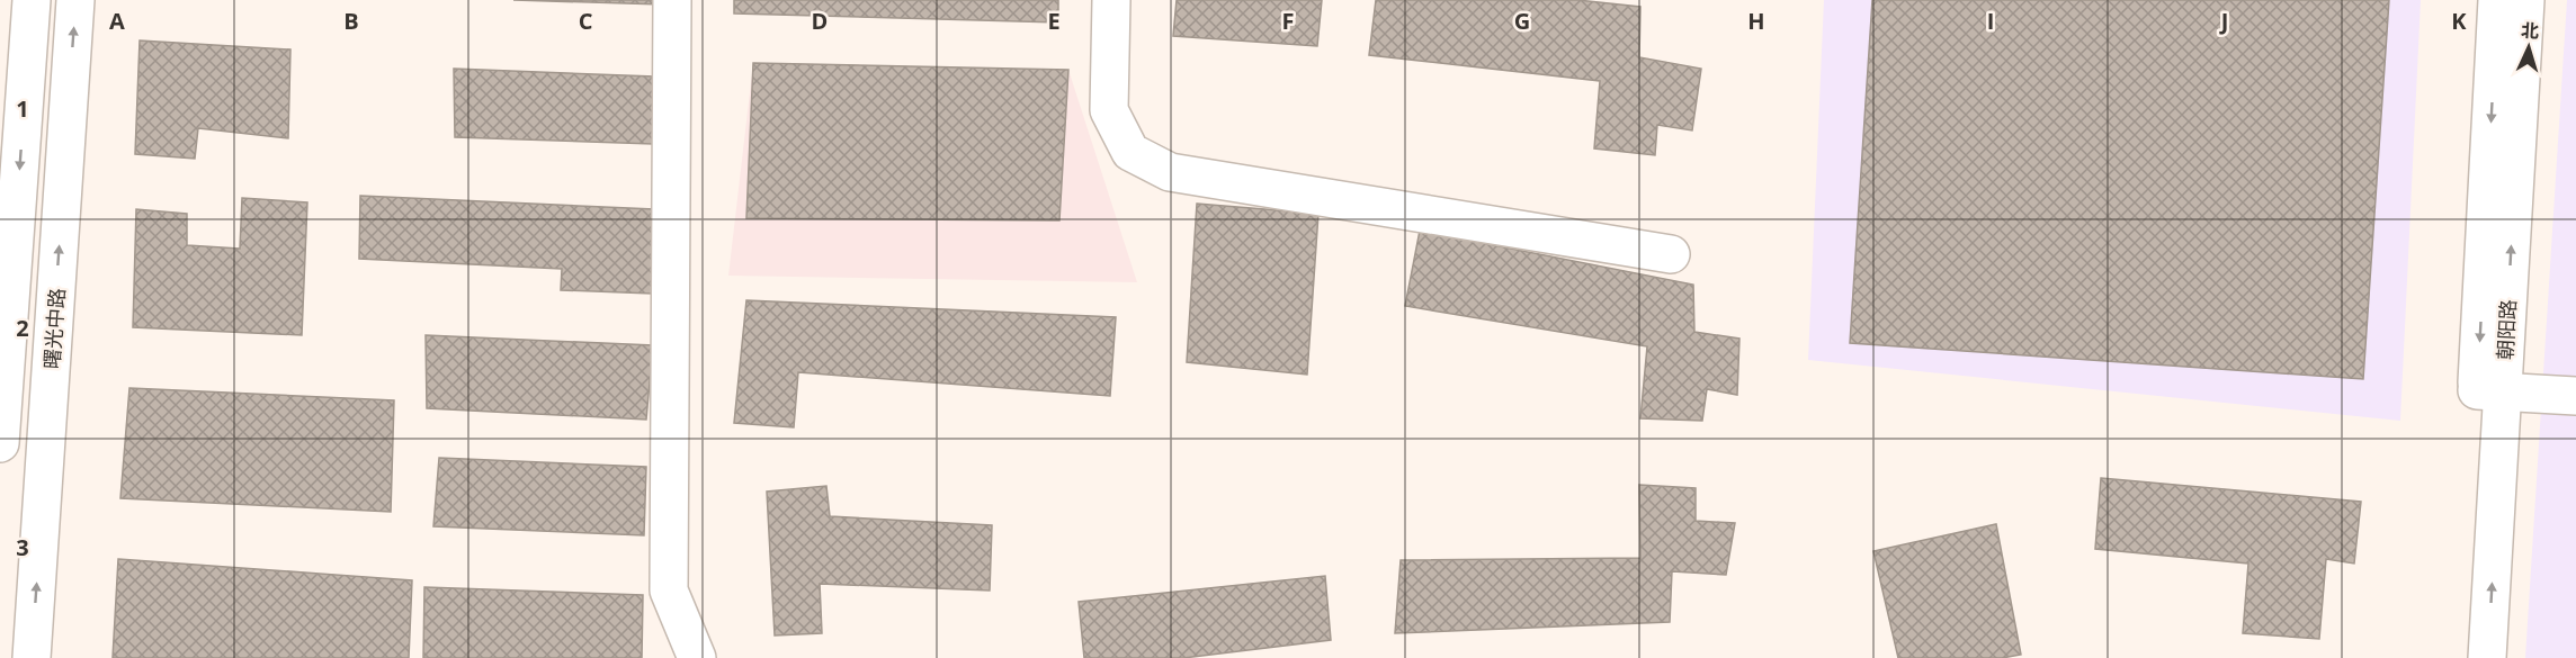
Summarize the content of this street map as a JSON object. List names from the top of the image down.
{
  "streets": {
    "street": ["曙光中路", "朝阳路"]
  },
  "north": "top",
  "grid": {
    "columns": [
      "A",
      "B",
      "C",
      "D",
      "E",
      "F",
      "G",
      "H",
      "I",
      "J",
      "K"
    ],
    "rows": ["1", "2", "3"]
  }
}
